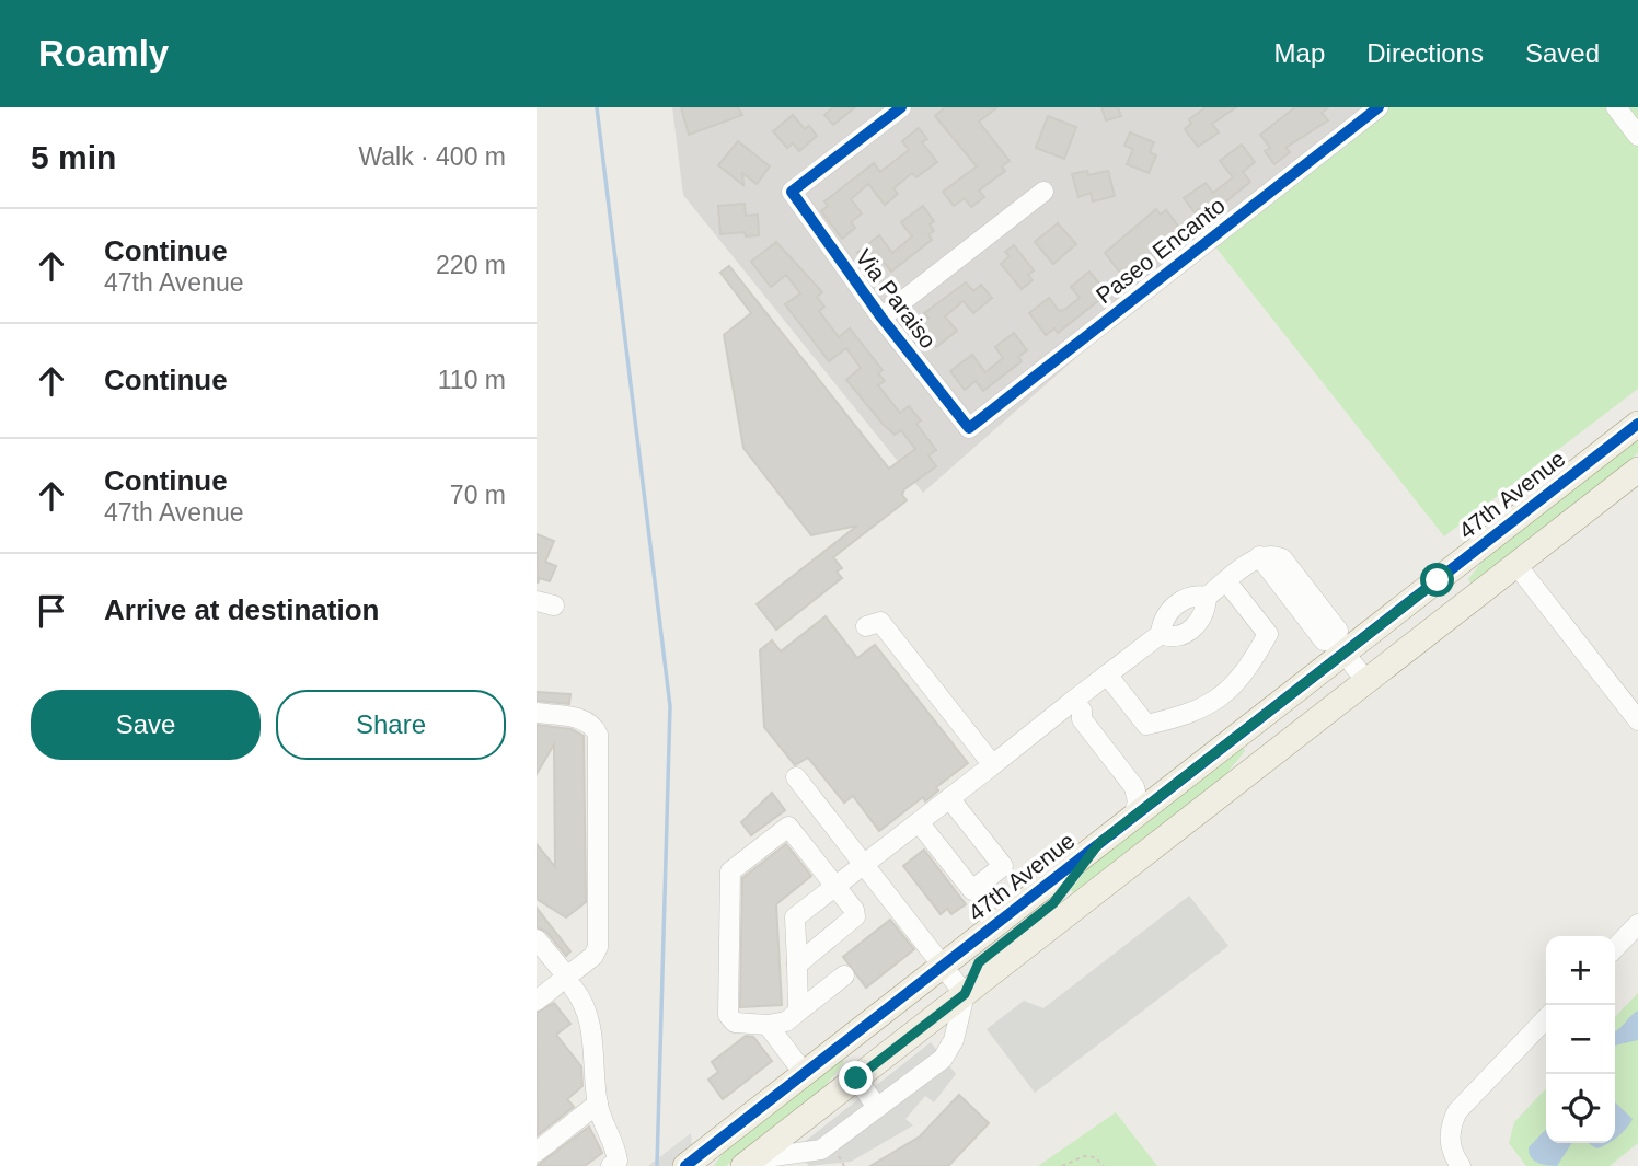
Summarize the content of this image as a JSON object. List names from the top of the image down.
{
  "streets": {
    "main road": ["47th Avenue"],
    "street": ["Paseo Encanto", "Via Paraiso"]
  },
  "crossings": [
    ["Paseo Encanto", "Via Paraiso"]
  ],
  "page": {
    "header": "Roamly",
    "nav": ["Map", "Directions", "Saved"],
    "heading": ["5 min", "Walk · 400 m"],
    "list": [
      ["Continue", "47th Avenue", "220 m"],
      ["Continue", "110 m"],
      ["Continue", "47th Avenue", "70 m"],
      "Arrive at destination"
    ],
    "buttons": ["Save", "Share"],
    "map_buttons": ["+", "−"]
  }
}
